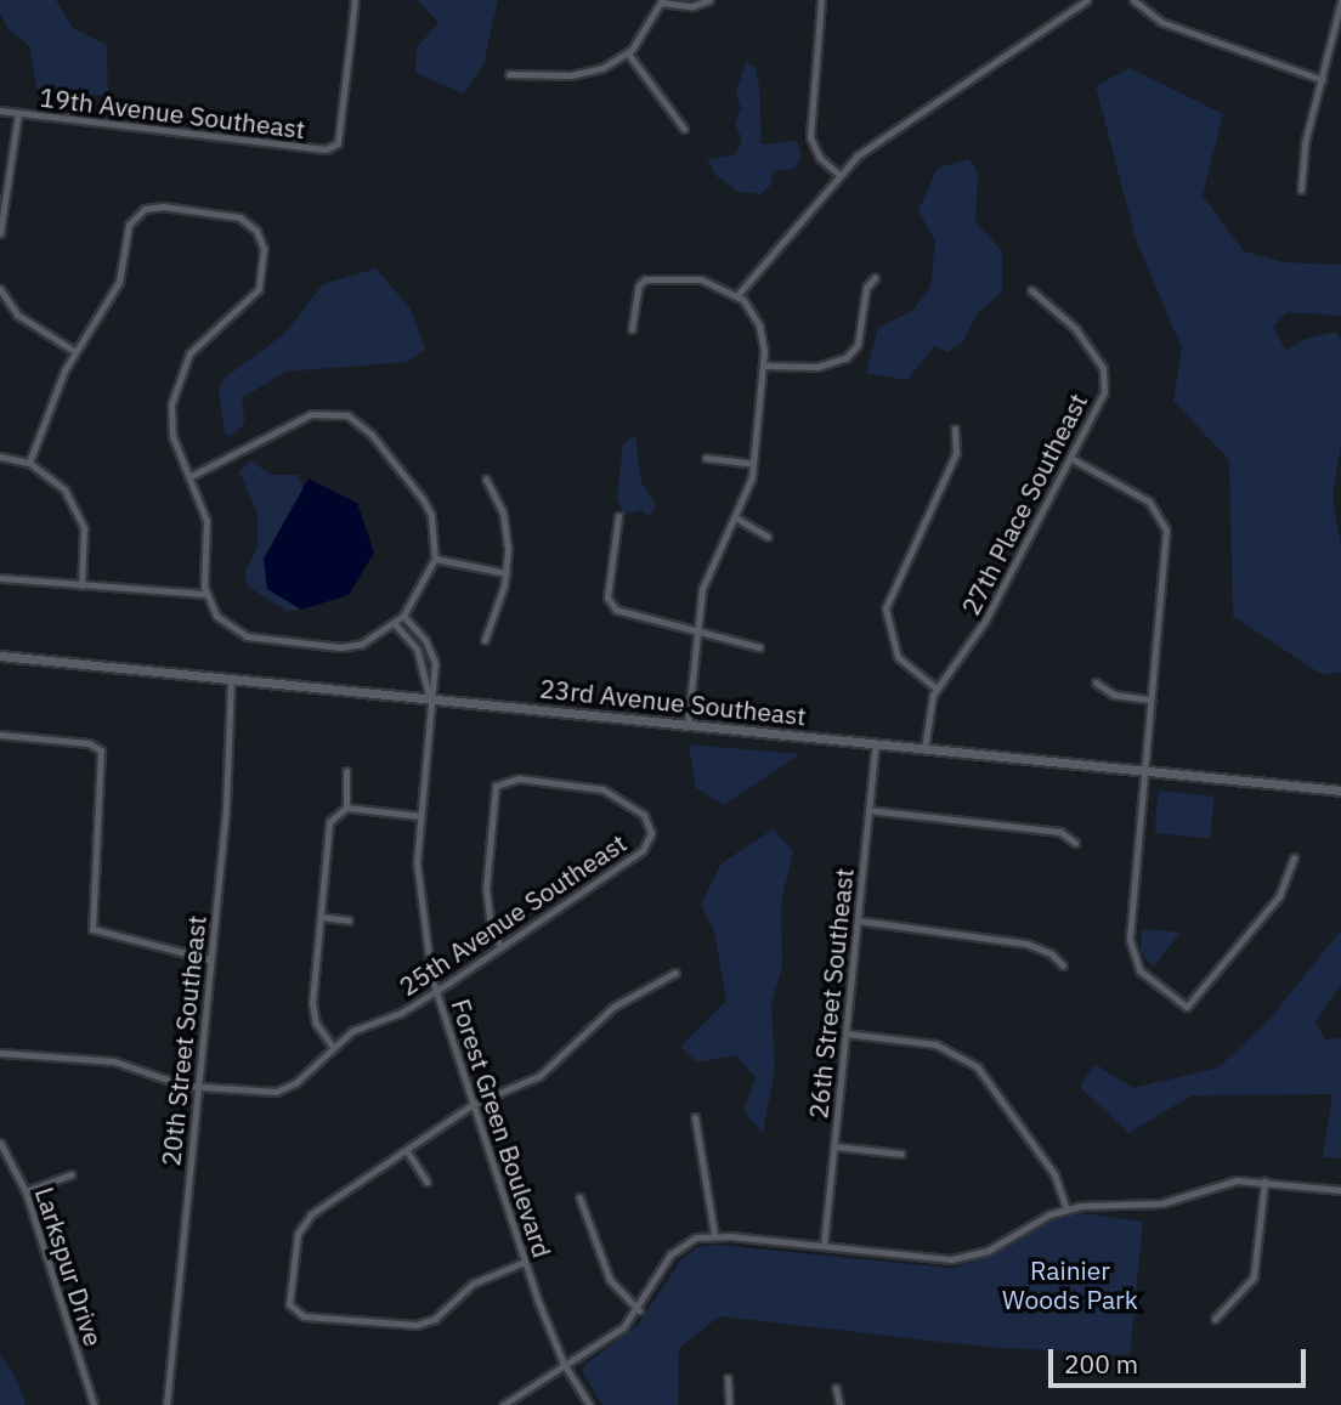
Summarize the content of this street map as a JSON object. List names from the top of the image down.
{
  "streets": {
    "street": [
      "19th Avenue Southeast",
      "27th Place Southeast",
      "23rd Avenue Southeast",
      "25th Avenue Southeast",
      "26th Street Southeast",
      "20th Street Southeast",
      "Forest Green Boulevard",
      "Larkspur Drive"
    ]
  },
  "crossings": [
    ["27th Place Southeast", "23rd Avenue Southeast"],
    ["23rd Avenue Southeast", "26th Street Southeast"],
    ["23rd Avenue Southeast", "20th Street Southeast"],
    ["23rd Avenue Southeast", "Forest Green Boulevard"],
    ["25th Avenue Southeast", "20th Street Southeast"],
    ["25th Avenue Southeast", "Forest Green Boulevard"]
  ],
  "parks": ["Rainier Woods Park"],
  "scale_bar": "200 m"
}
